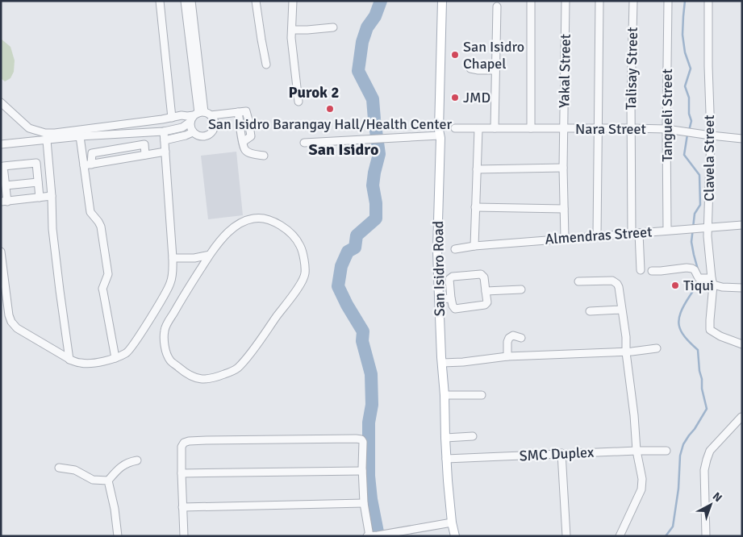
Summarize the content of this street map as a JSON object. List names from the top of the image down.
{
  "streets": {
    "main road": ["San Isidro Road"],
    "street": [
      "Talisay Street",
      "Yakal Street",
      "Tangueli Street",
      "Nara Street",
      "Clavela Street",
      "Almendras Street",
      "SMC Duplex"
    ]
  },
  "crossings": [
    ["Talisay Street", "Nara Street"],
    ["Talisay Street", "Almendras Street"],
    ["Yakal Street", "Nara Street"],
    ["Yakal Street", "Almendras Street"],
    ["Tangueli Street", "Nara Street"],
    ["Tangueli Street", "Almendras Street"],
    ["Nara Street", "Clavela Street"],
    ["Clavela Street", "Almendras Street"],
    ["San Isidro Road", "SMC Duplex"]
  ],
  "districts": ["Purok 2", "San Isidro"],
  "places": [
    "San Isidro Chapel",
    "JMD",
    "San Isidro Barangay Hall/Health Center",
    "Tiqui"
  ],
  "north": "top right"
}
